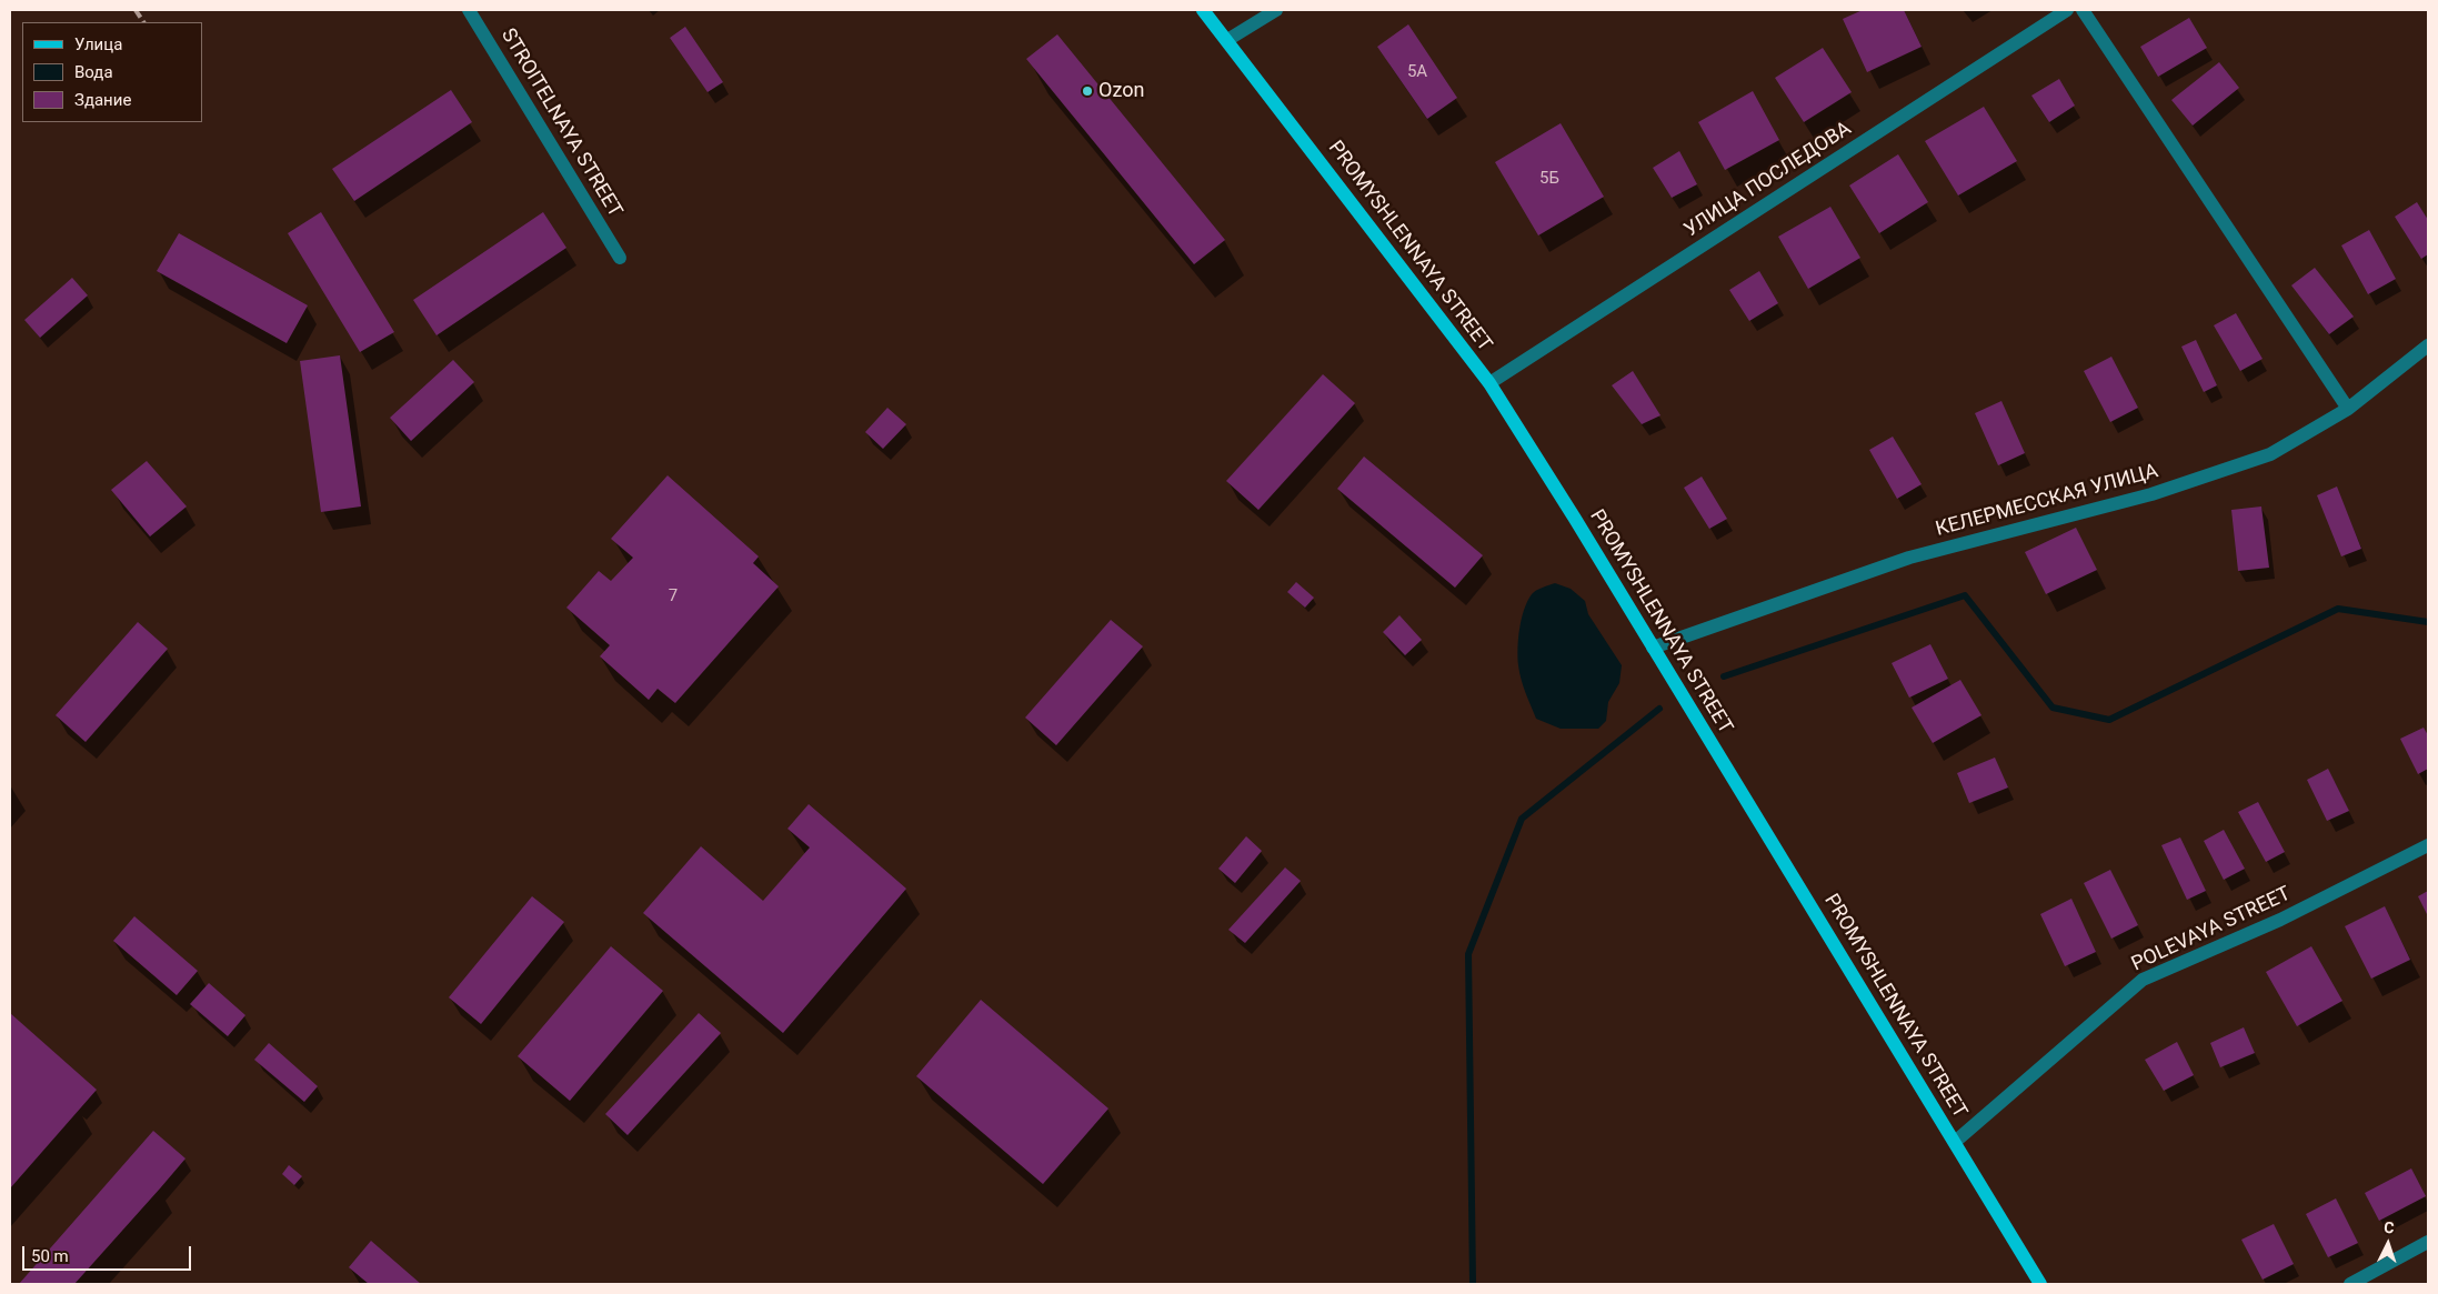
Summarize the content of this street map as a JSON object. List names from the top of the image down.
{
  "streets": {
    "main road": ["PROMYSHLENNAYA STREET"],
    "street": [
      "STROITELNAYA STREET",
      "УЛИЦА ПОСЛЕДОВА",
      "КЕЛЕРМЕССКАЯ УЛИЦА",
      "POLEVAYA STREET"
    ]
  },
  "crossings": [
    ["УЛИЦА ПОСЛЕДОВА", "PROMYSHLENNAYA STREET"],
    ["PROMYSHLENNAYA STREET", "КЕЛЕРМЕССКАЯ УЛИЦА"],
    ["PROMYSHLENNAYA STREET", "POLEVAYA STREET"]
  ],
  "places": ["Ozon"],
  "house_numbers": ["5А", "5Б", "7"],
  "legend": ["Улица", "Вода", "Здание"],
  "scale_bar": "50 m",
  "north": "top"
}
